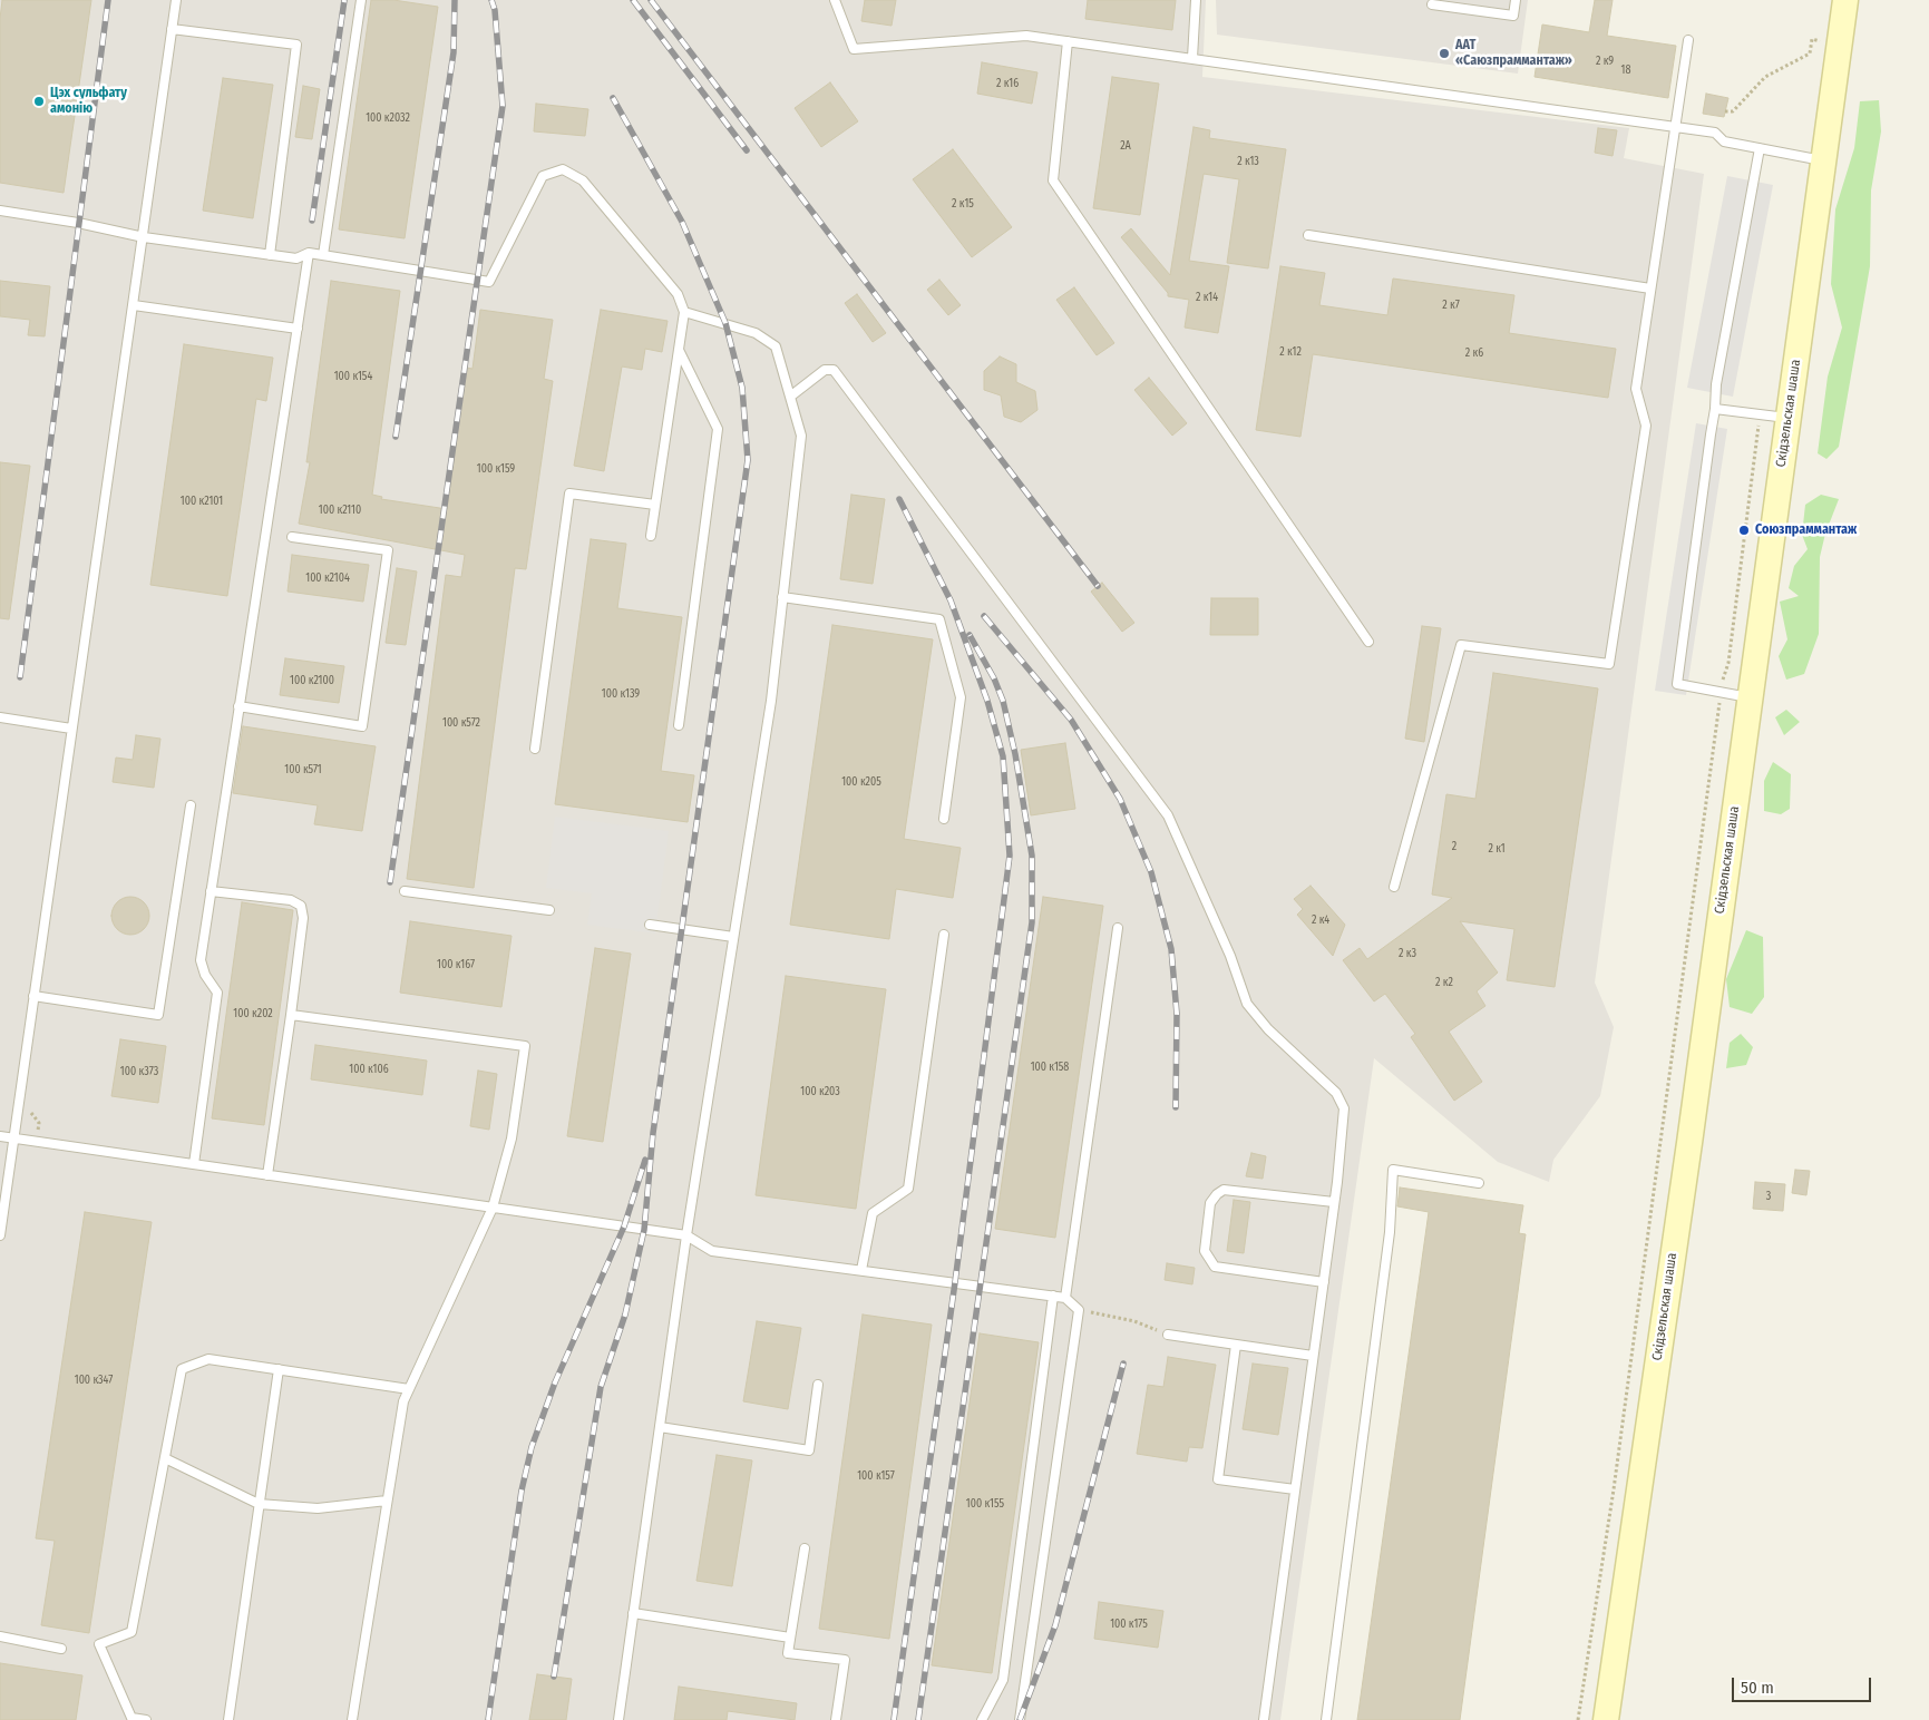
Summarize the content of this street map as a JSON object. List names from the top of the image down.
{
  "streets": {
    "street": ["Скідзельская шаша"]
  },
  "places": ["ААТ «Саюзпраммантаж»", "Цэх сульфату амонію", "Союзпраммантаж"],
  "house_numbers": [
    "2 к9",
    "18",
    "2 к16",
    "100 к2032",
    "2А",
    "2 к13",
    "2 к15",
    "2 к14",
    "2 к7",
    "2 к12",
    "2 к6",
    "100 к154",
    "100 к159",
    "100 к2101",
    "100 к2110",
    "100 к2104",
    "100 к2100",
    "100 к139",
    "100 к572",
    "100 к571",
    "100 к205",
    "2",
    "2 к1",
    "2 к4",
    "2 к3",
    "100 к167",
    "2 к2",
    "100 к202",
    "100 к158",
    "100 к106",
    "100 к373",
    "100 к203",
    "3",
    "100 к347",
    "100 к157",
    "100 к155",
    "100 к175"
  ],
  "scale_bar": "50 m"
}
